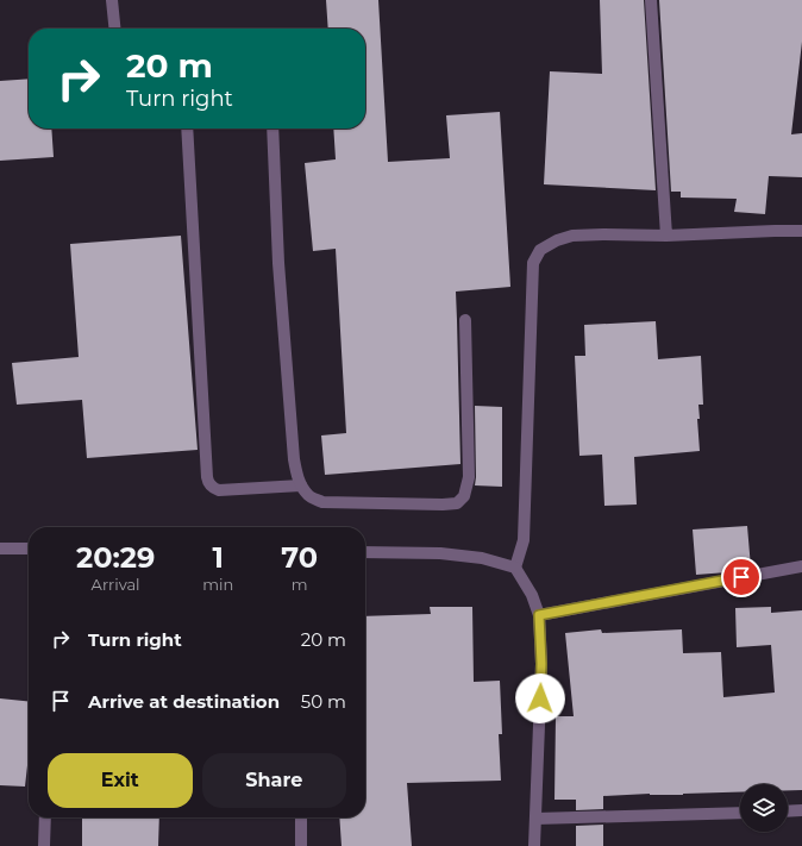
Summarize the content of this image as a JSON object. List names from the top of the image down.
{
  "page": {
    "turn": ["20 m", "Turn right"],
    "eta": [
      "20:29",
      "Arrival",
      "1",
      "min",
      "70",
      "m"
    ],
    "list": [
      {
        "name": "Turn right",
        "value": "20 m"
      },
      {
        "name": "Arrive at destination",
        "value": "50 m"
      }
    ],
    "buttons": ["Exit", "Share"]
  }
}
